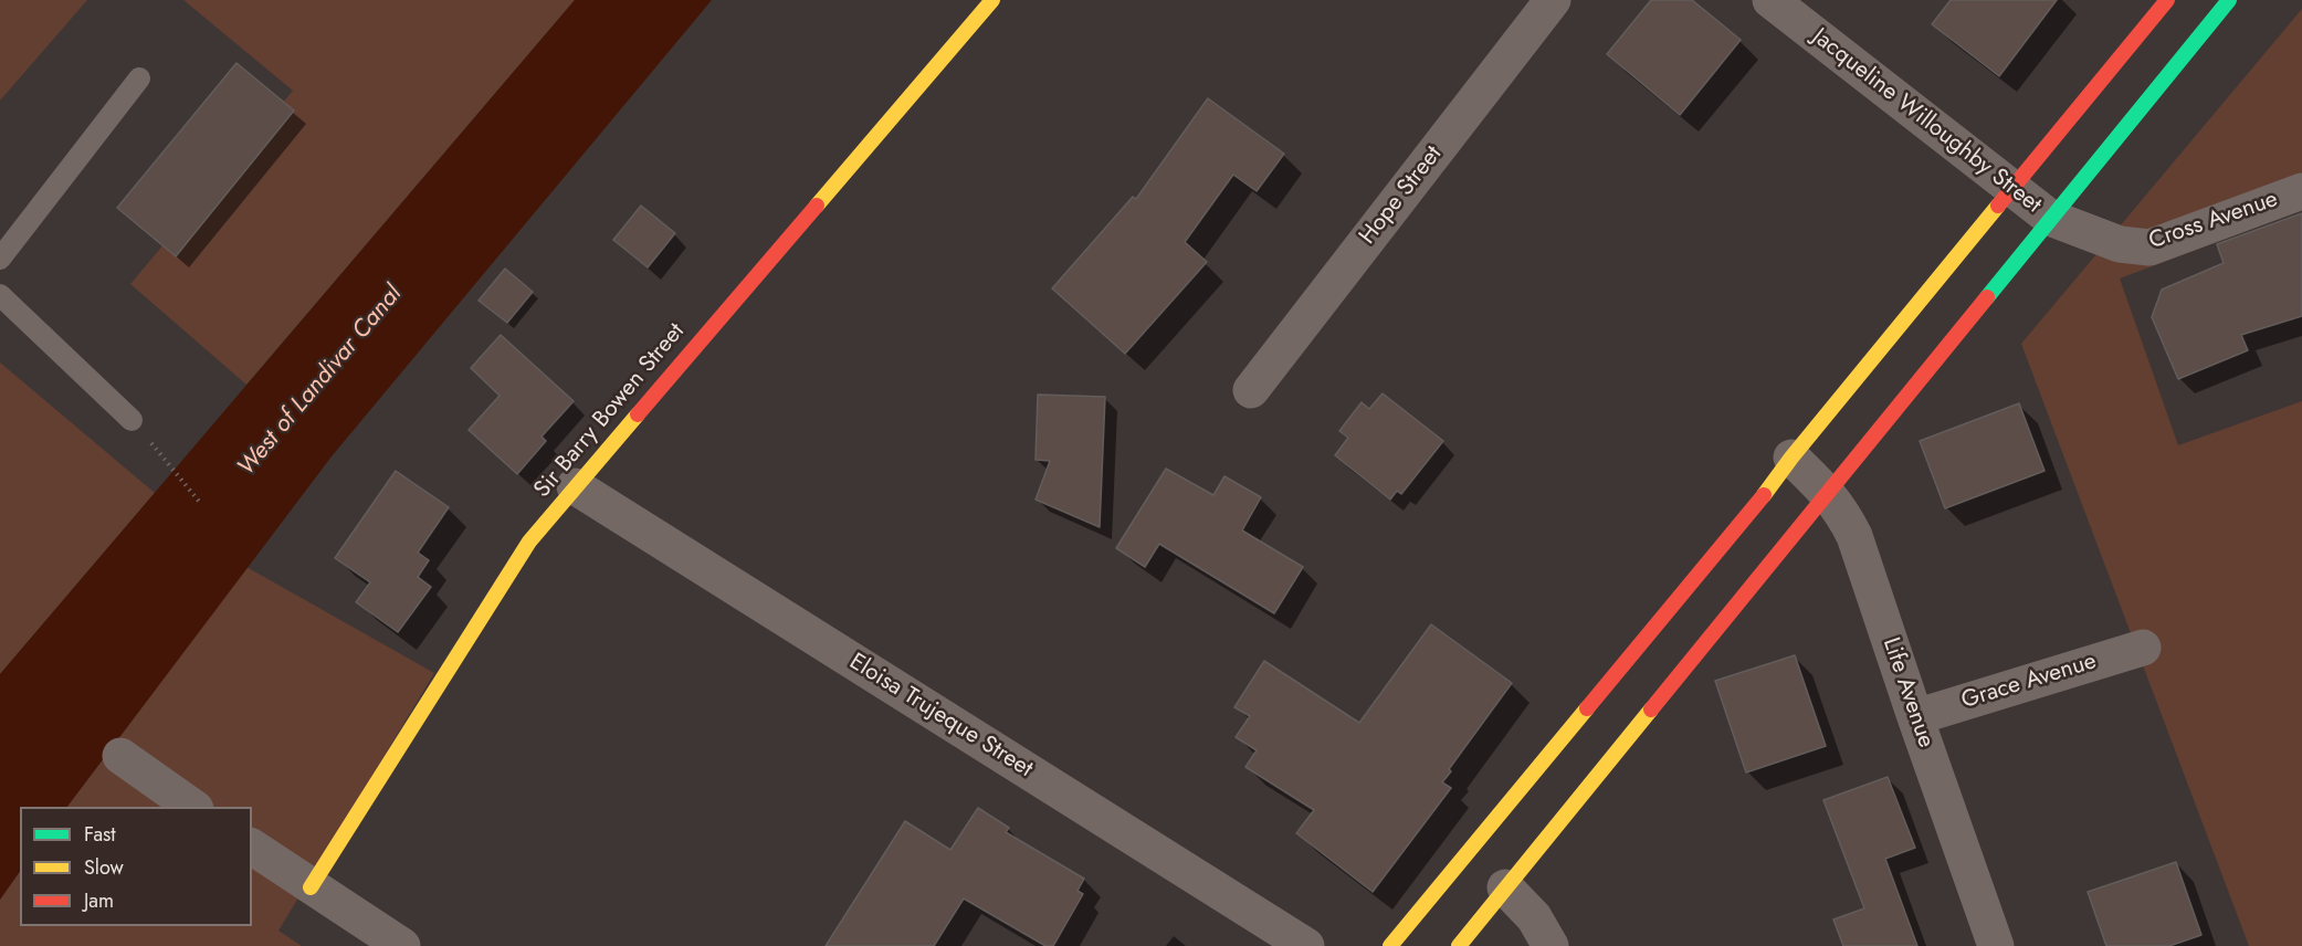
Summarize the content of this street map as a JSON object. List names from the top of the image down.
{
  "streets": {
    "street": [
      "Jacqueline Willoughby Street",
      "Hope Street",
      "Cross Avenue",
      "Sir Barry Bowen Street",
      "Grace Avenue",
      "Life Avenue",
      "Eloisa Trujeque Street"
    ]
  },
  "crossings": [
    ["Jacqueline Willoughby Street", "Cross Avenue"],
    ["Sir Barry Bowen Street", "Eloisa Trujeque Street"],
    ["Grace Avenue", "Life Avenue"]
  ],
  "water": ["West of Landivar Canal"],
  "legend": ["Fast", "Slow", "Jam"]
}
